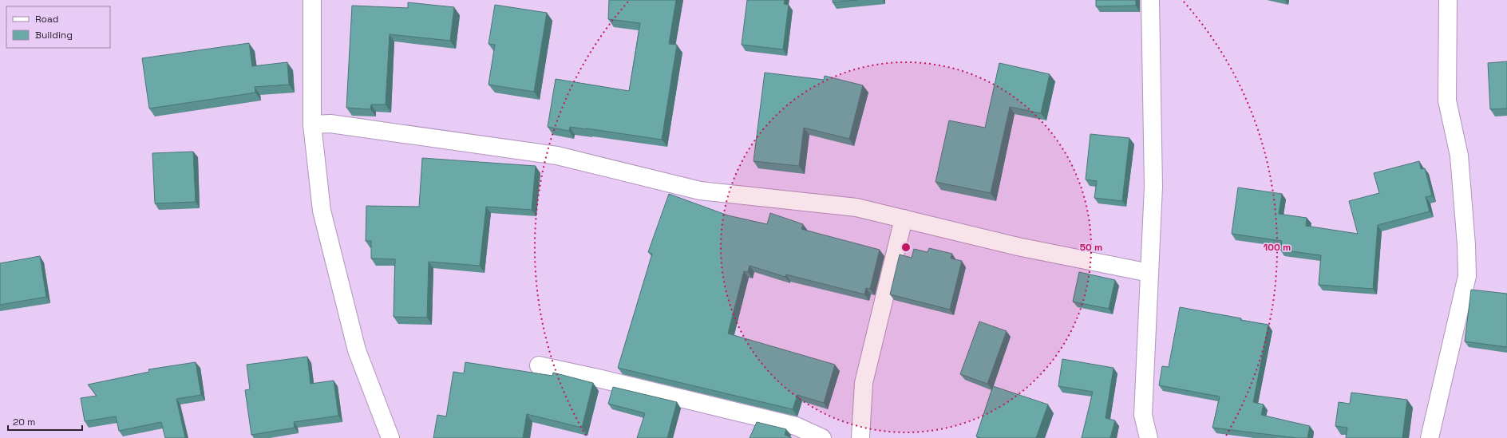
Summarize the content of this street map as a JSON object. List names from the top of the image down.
{
  "legend": ["Road", "Building"],
  "scale_bar": "20 m",
  "rings": ["50 m", "100 m"]
}
